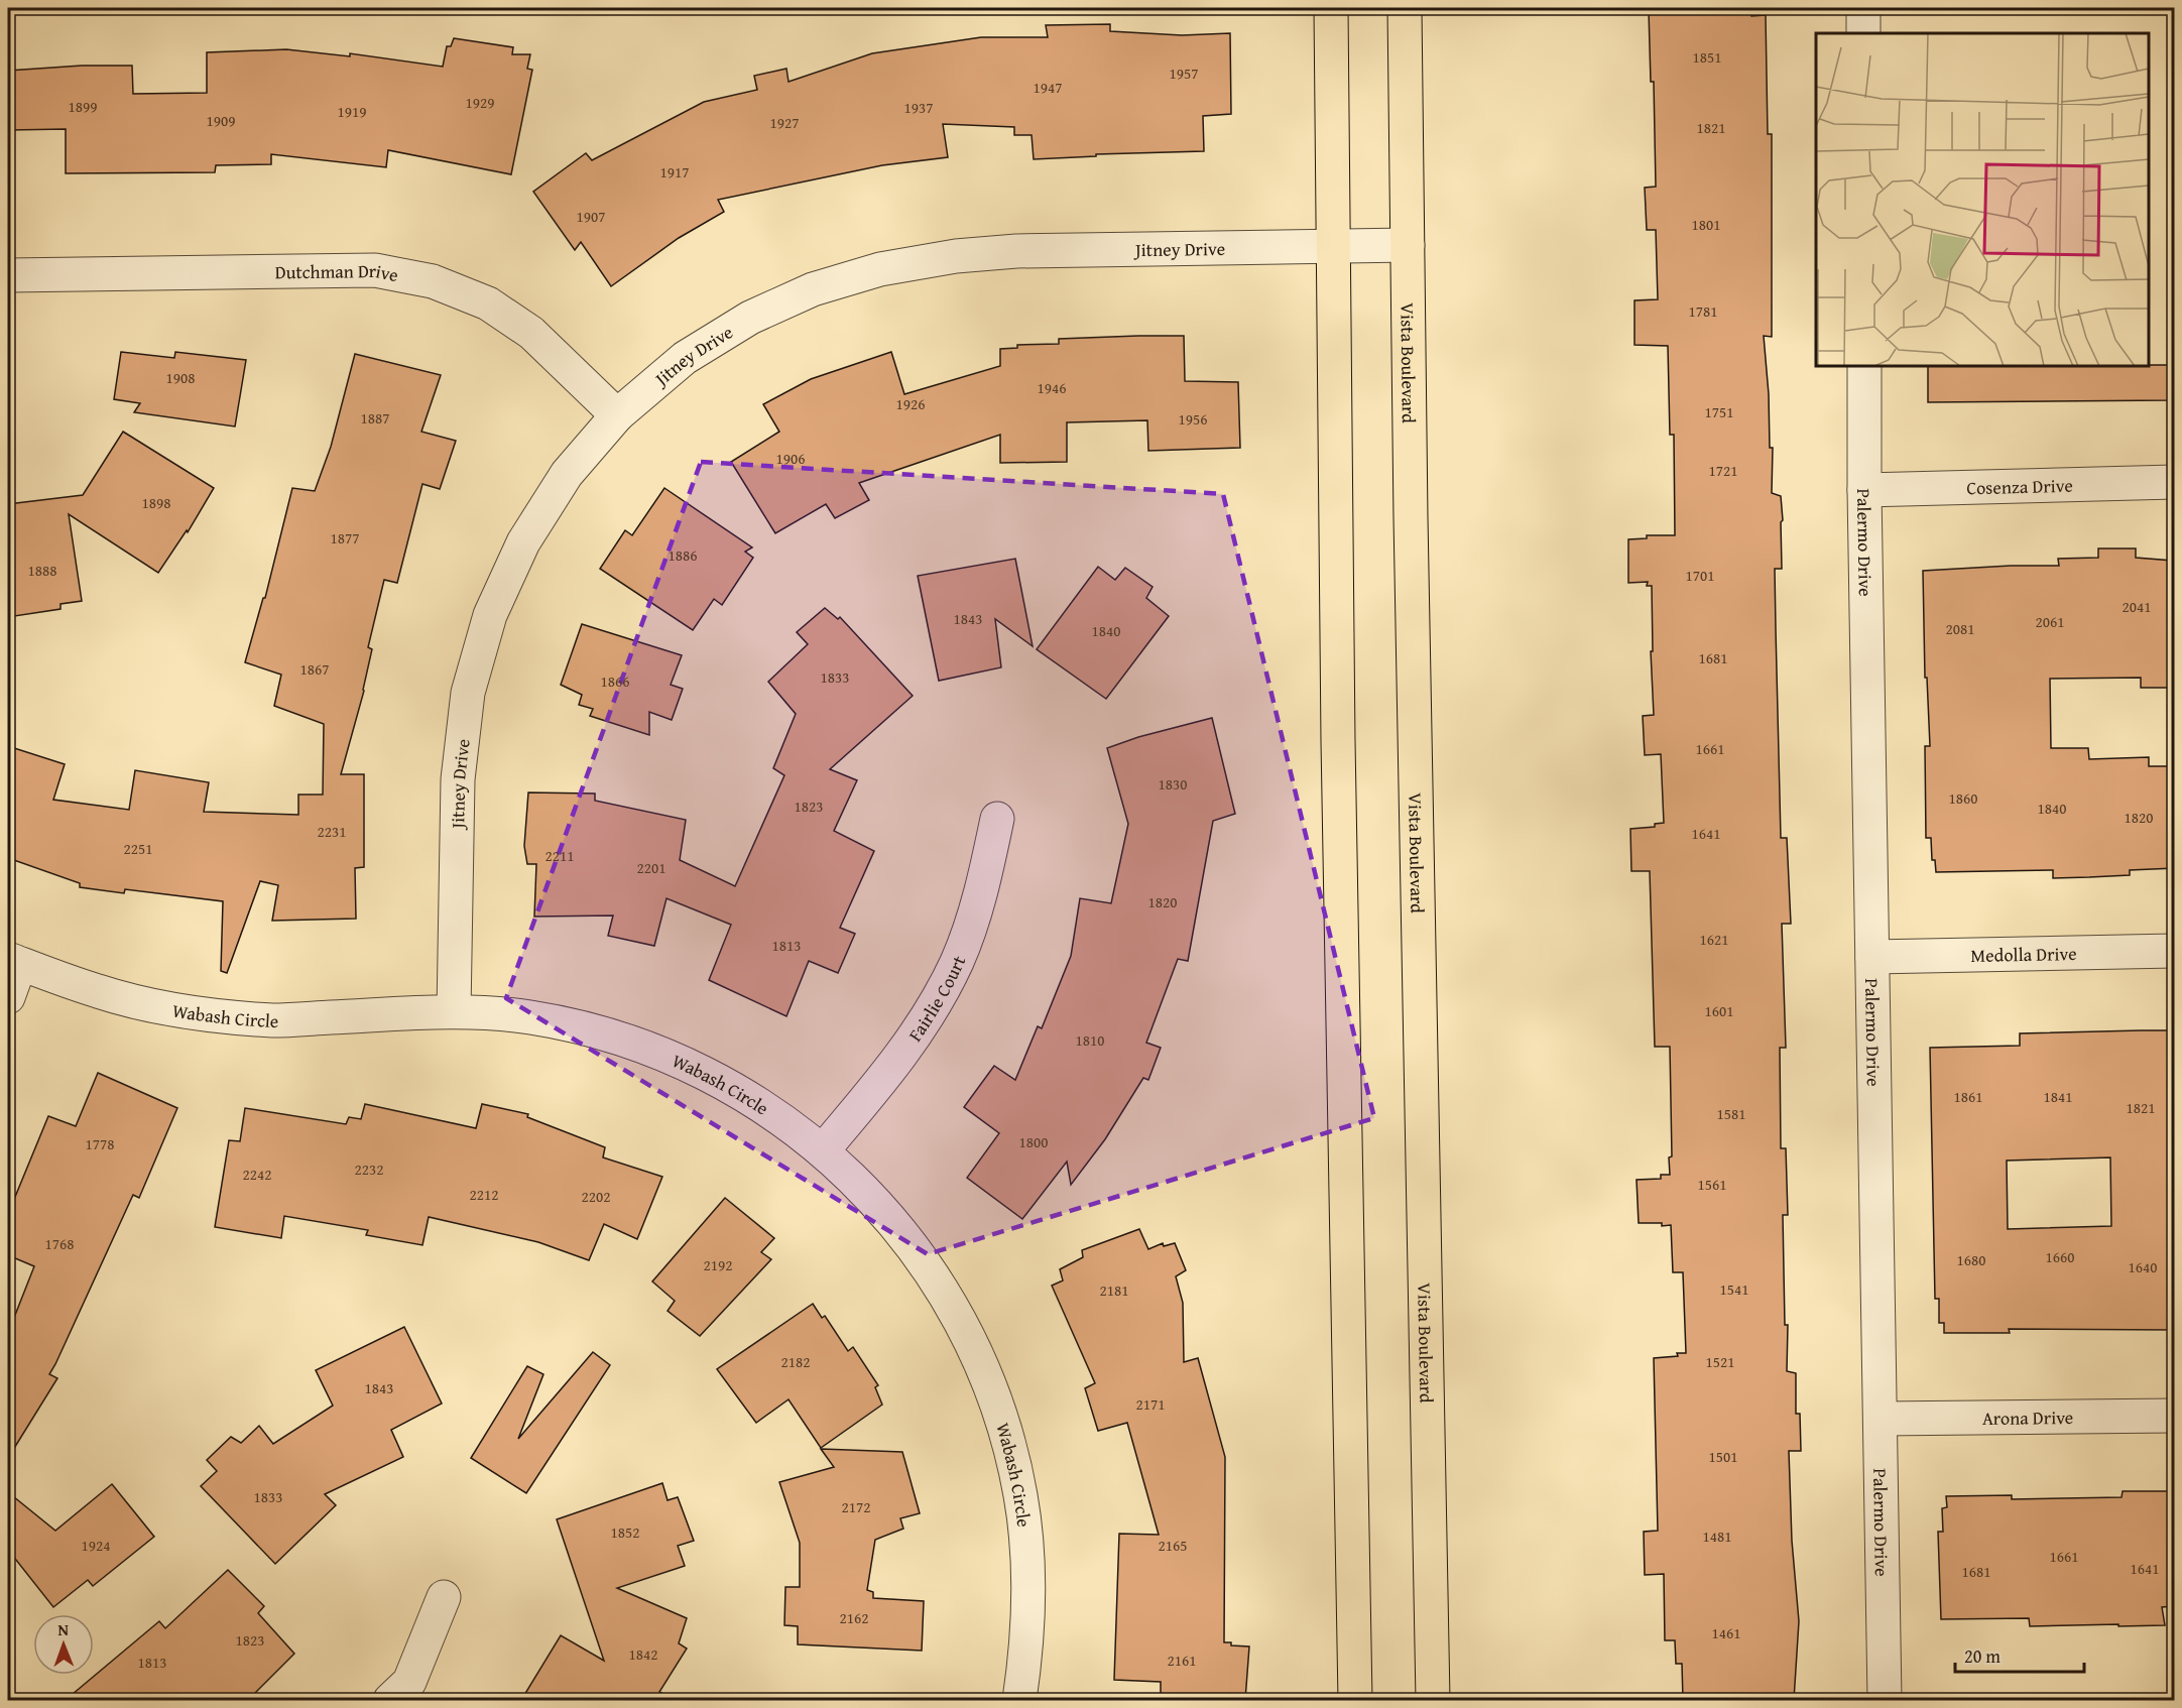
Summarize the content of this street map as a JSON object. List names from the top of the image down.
{
  "streets": {
    "main road": ["Vista Boulevard"],
    "street": [
      "Jitney Drive",
      "Dutchman Drive",
      "Cosenza Drive",
      "Palermo Drive",
      "Medolla Drive",
      "Fairlie Court",
      "Wabash Circle",
      "Arona Drive"
    ]
  },
  "crossings": [
    ["Jitney Drive", "Dutchman Drive"],
    ["Jitney Drive", "Vista Boulevard"],
    ["Jitney Drive", "Wabash Circle"],
    ["Cosenza Drive", "Palermo Drive"],
    ["Palermo Drive", "Medolla Drive"],
    ["Palermo Drive", "Arona Drive"],
    ["Fairlie Court", "Wabash Circle"]
  ],
  "house_numbers": [
    "1851",
    "1957",
    "1947",
    "1929",
    "1899",
    "1937",
    "1919",
    "1909",
    "1927",
    "1821",
    "1917",
    "1907",
    "1801",
    "1781",
    "1908",
    "1946",
    "1926",
    "1751",
    "1887",
    "1956",
    "1906",
    "1721",
    "1898",
    "1877",
    "1886",
    "1888",
    "1701",
    "2041",
    "1843",
    "2061",
    "2081",
    "1840",
    "1681",
    "1867",
    "1833",
    "1866",
    "1661",
    "1830",
    "1860",
    "1823",
    "1840",
    "1820",
    "2231",
    "1641",
    "2251",
    "2211",
    "2201",
    "1820",
    "1621",
    "1813",
    "1601",
    "1810",
    "1861",
    "1841",
    "1821",
    "1581",
    "1800",
    "1778",
    "2232",
    "2242",
    "1561",
    "2212",
    "2202",
    "1768",
    "1660",
    "1680",
    "2192",
    "1640",
    "1541",
    "2181",
    "2182",
    "1521",
    "1843",
    "2171",
    "1501",
    "1833",
    "2172",
    "1852",
    "1481",
    "1924",
    "2165",
    "1661",
    "1641",
    "1681",
    "2162",
    "1461",
    "1823",
    "1842",
    "2161",
    "1813"
  ],
  "scale_bar": "20 m",
  "north": "top"
}
